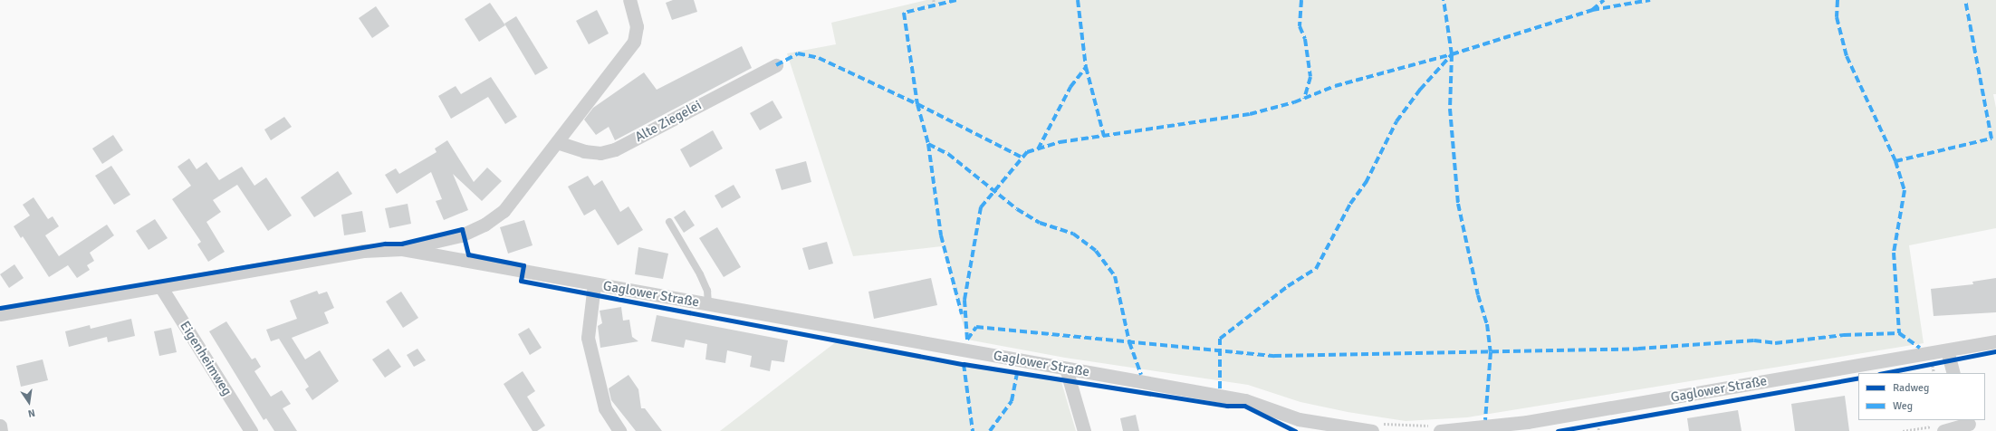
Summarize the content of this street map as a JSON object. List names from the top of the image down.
{
  "streets": {
    "street": ["Alte Ziegelei", "Gaglower Straße", "Eigenheimweg"]
  },
  "crossings": [
    ["Gaglower Straße", "Eigenheimweg"]
  ],
  "legend": ["Radweg", "Weg"],
  "north": "bottom"
}
